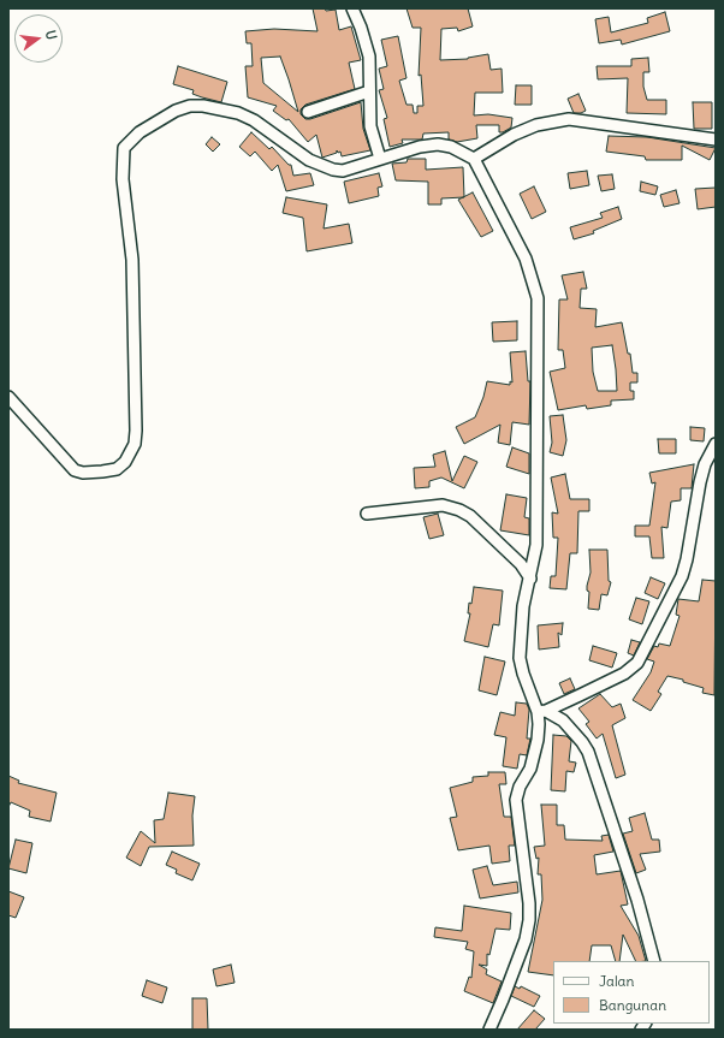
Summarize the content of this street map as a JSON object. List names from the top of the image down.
{
  "legend": ["Jalan", "Bangunan"],
  "north": "right"
}
